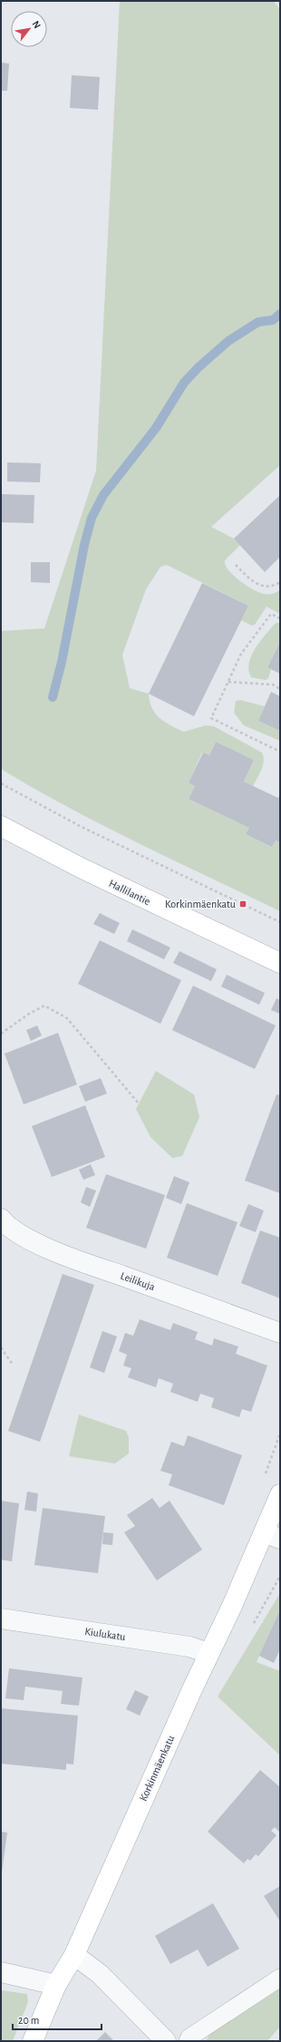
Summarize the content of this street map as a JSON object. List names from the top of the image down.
{
  "streets": {
    "street": [
      "Hallilantie",
      "Leilikuja",
      "Kiulukatu",
      "Korkinmäenkatu"
    ]
  },
  "crossings": [
    ["Kiulukatu", "Korkinmäenkatu"]
  ],
  "places": {
    "transit": ["Korkinmäenkatu"]
  },
  "scale_bar": "20 m",
  "north": "top right"
}
